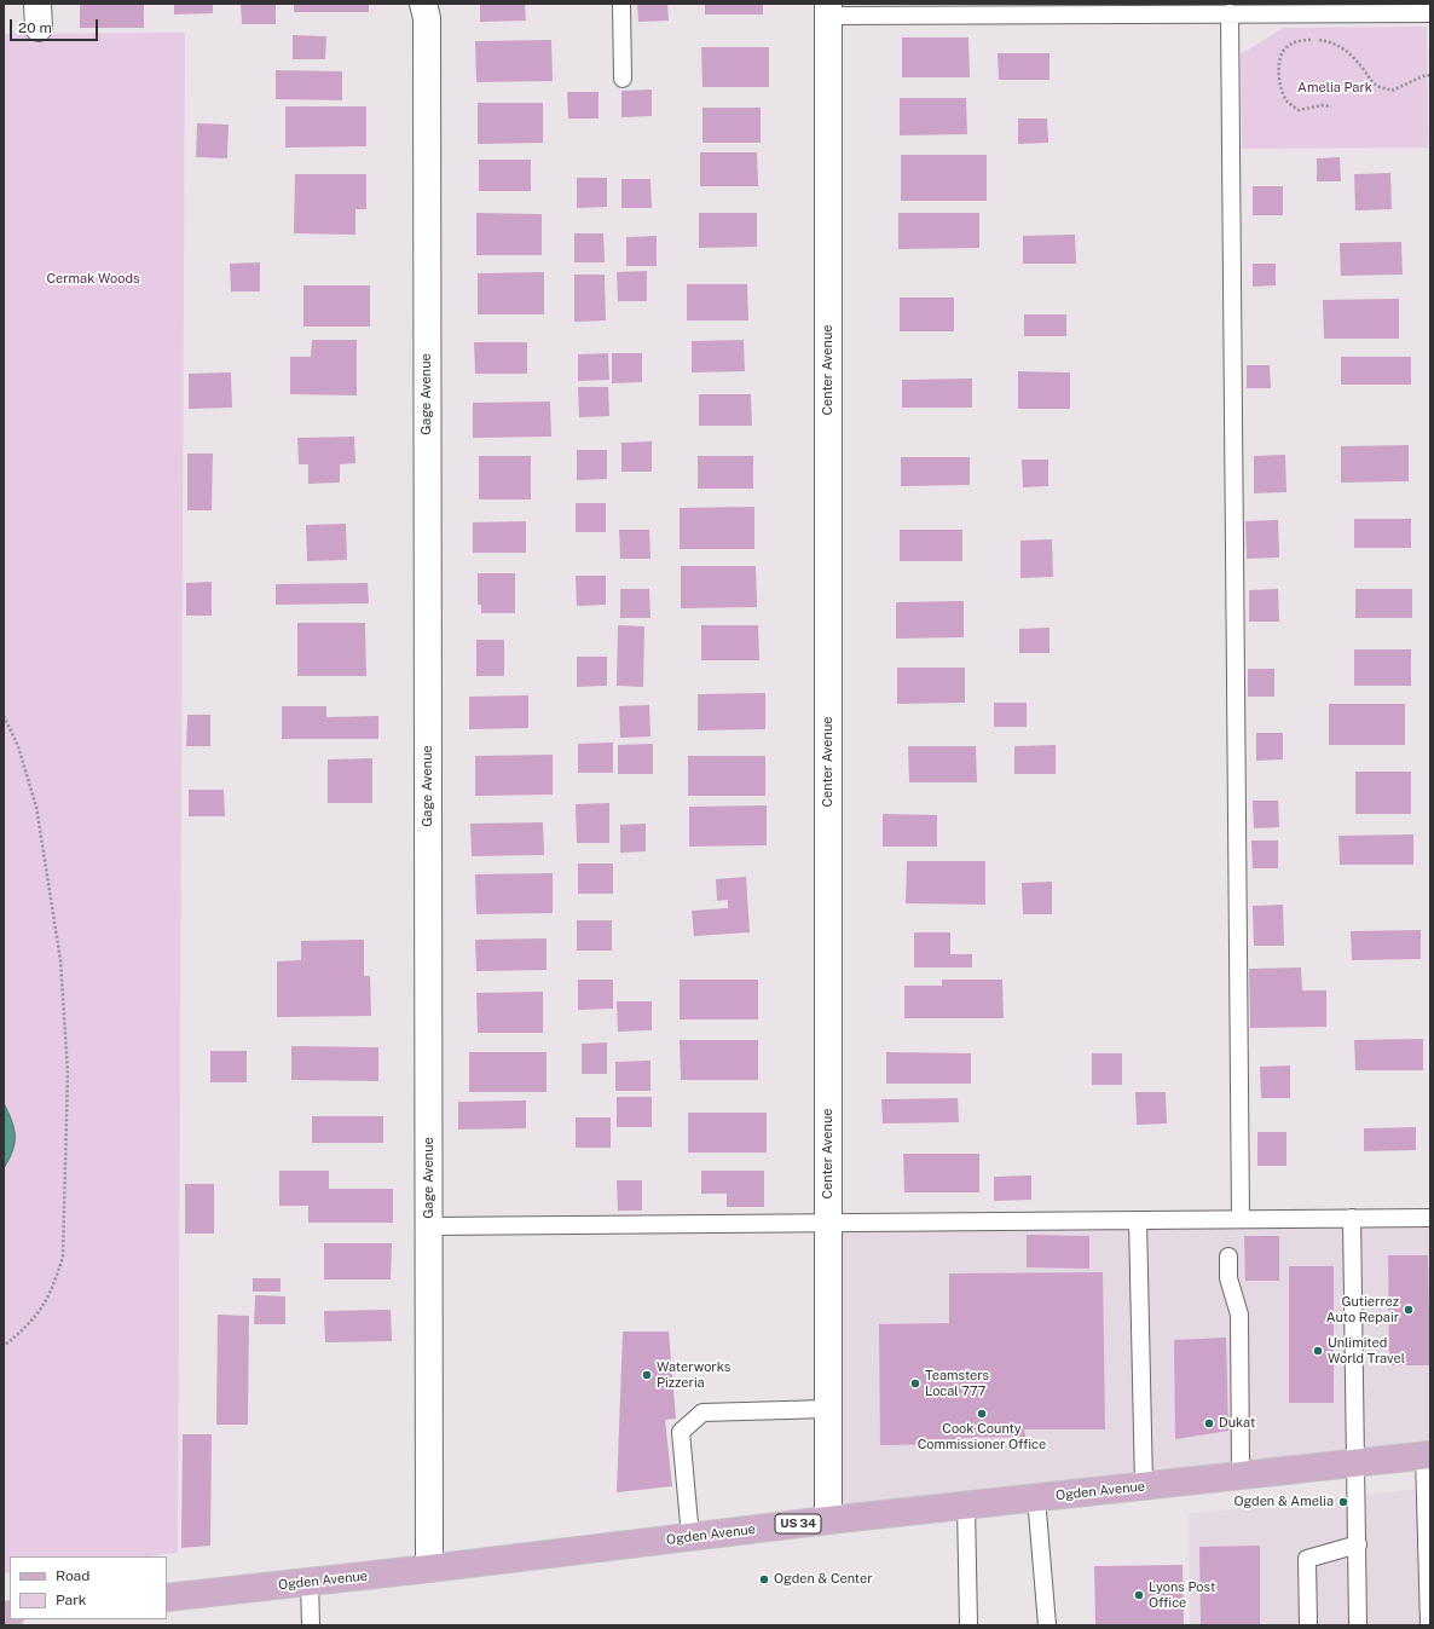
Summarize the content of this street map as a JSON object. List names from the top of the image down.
{
  "streets": {
    "main road": ["Ogden Avenue", "US 34"],
    "street": ["Center Avenue", "Gage Avenue"]
  },
  "crossings": [
    ["Center Avenue", "Ogden Avenue"],
    ["Gage Avenue", "Ogden Avenue"]
  ],
  "parks": ["Amelia Park", "Cermak Woods"],
  "places": [
    "Gutierrez Auto Repair",
    "Unlimited World Travel",
    "Waterworks Pizzeria",
    "Teamsters Local 777",
    "Cook County Commissioner Office",
    "Dukat",
    "Ogden & Amelia",
    "Ogden & Center",
    "Lyons Post Office"
  ],
  "legend": ["Road", "Park"],
  "scale_bar": "20 m"
}
